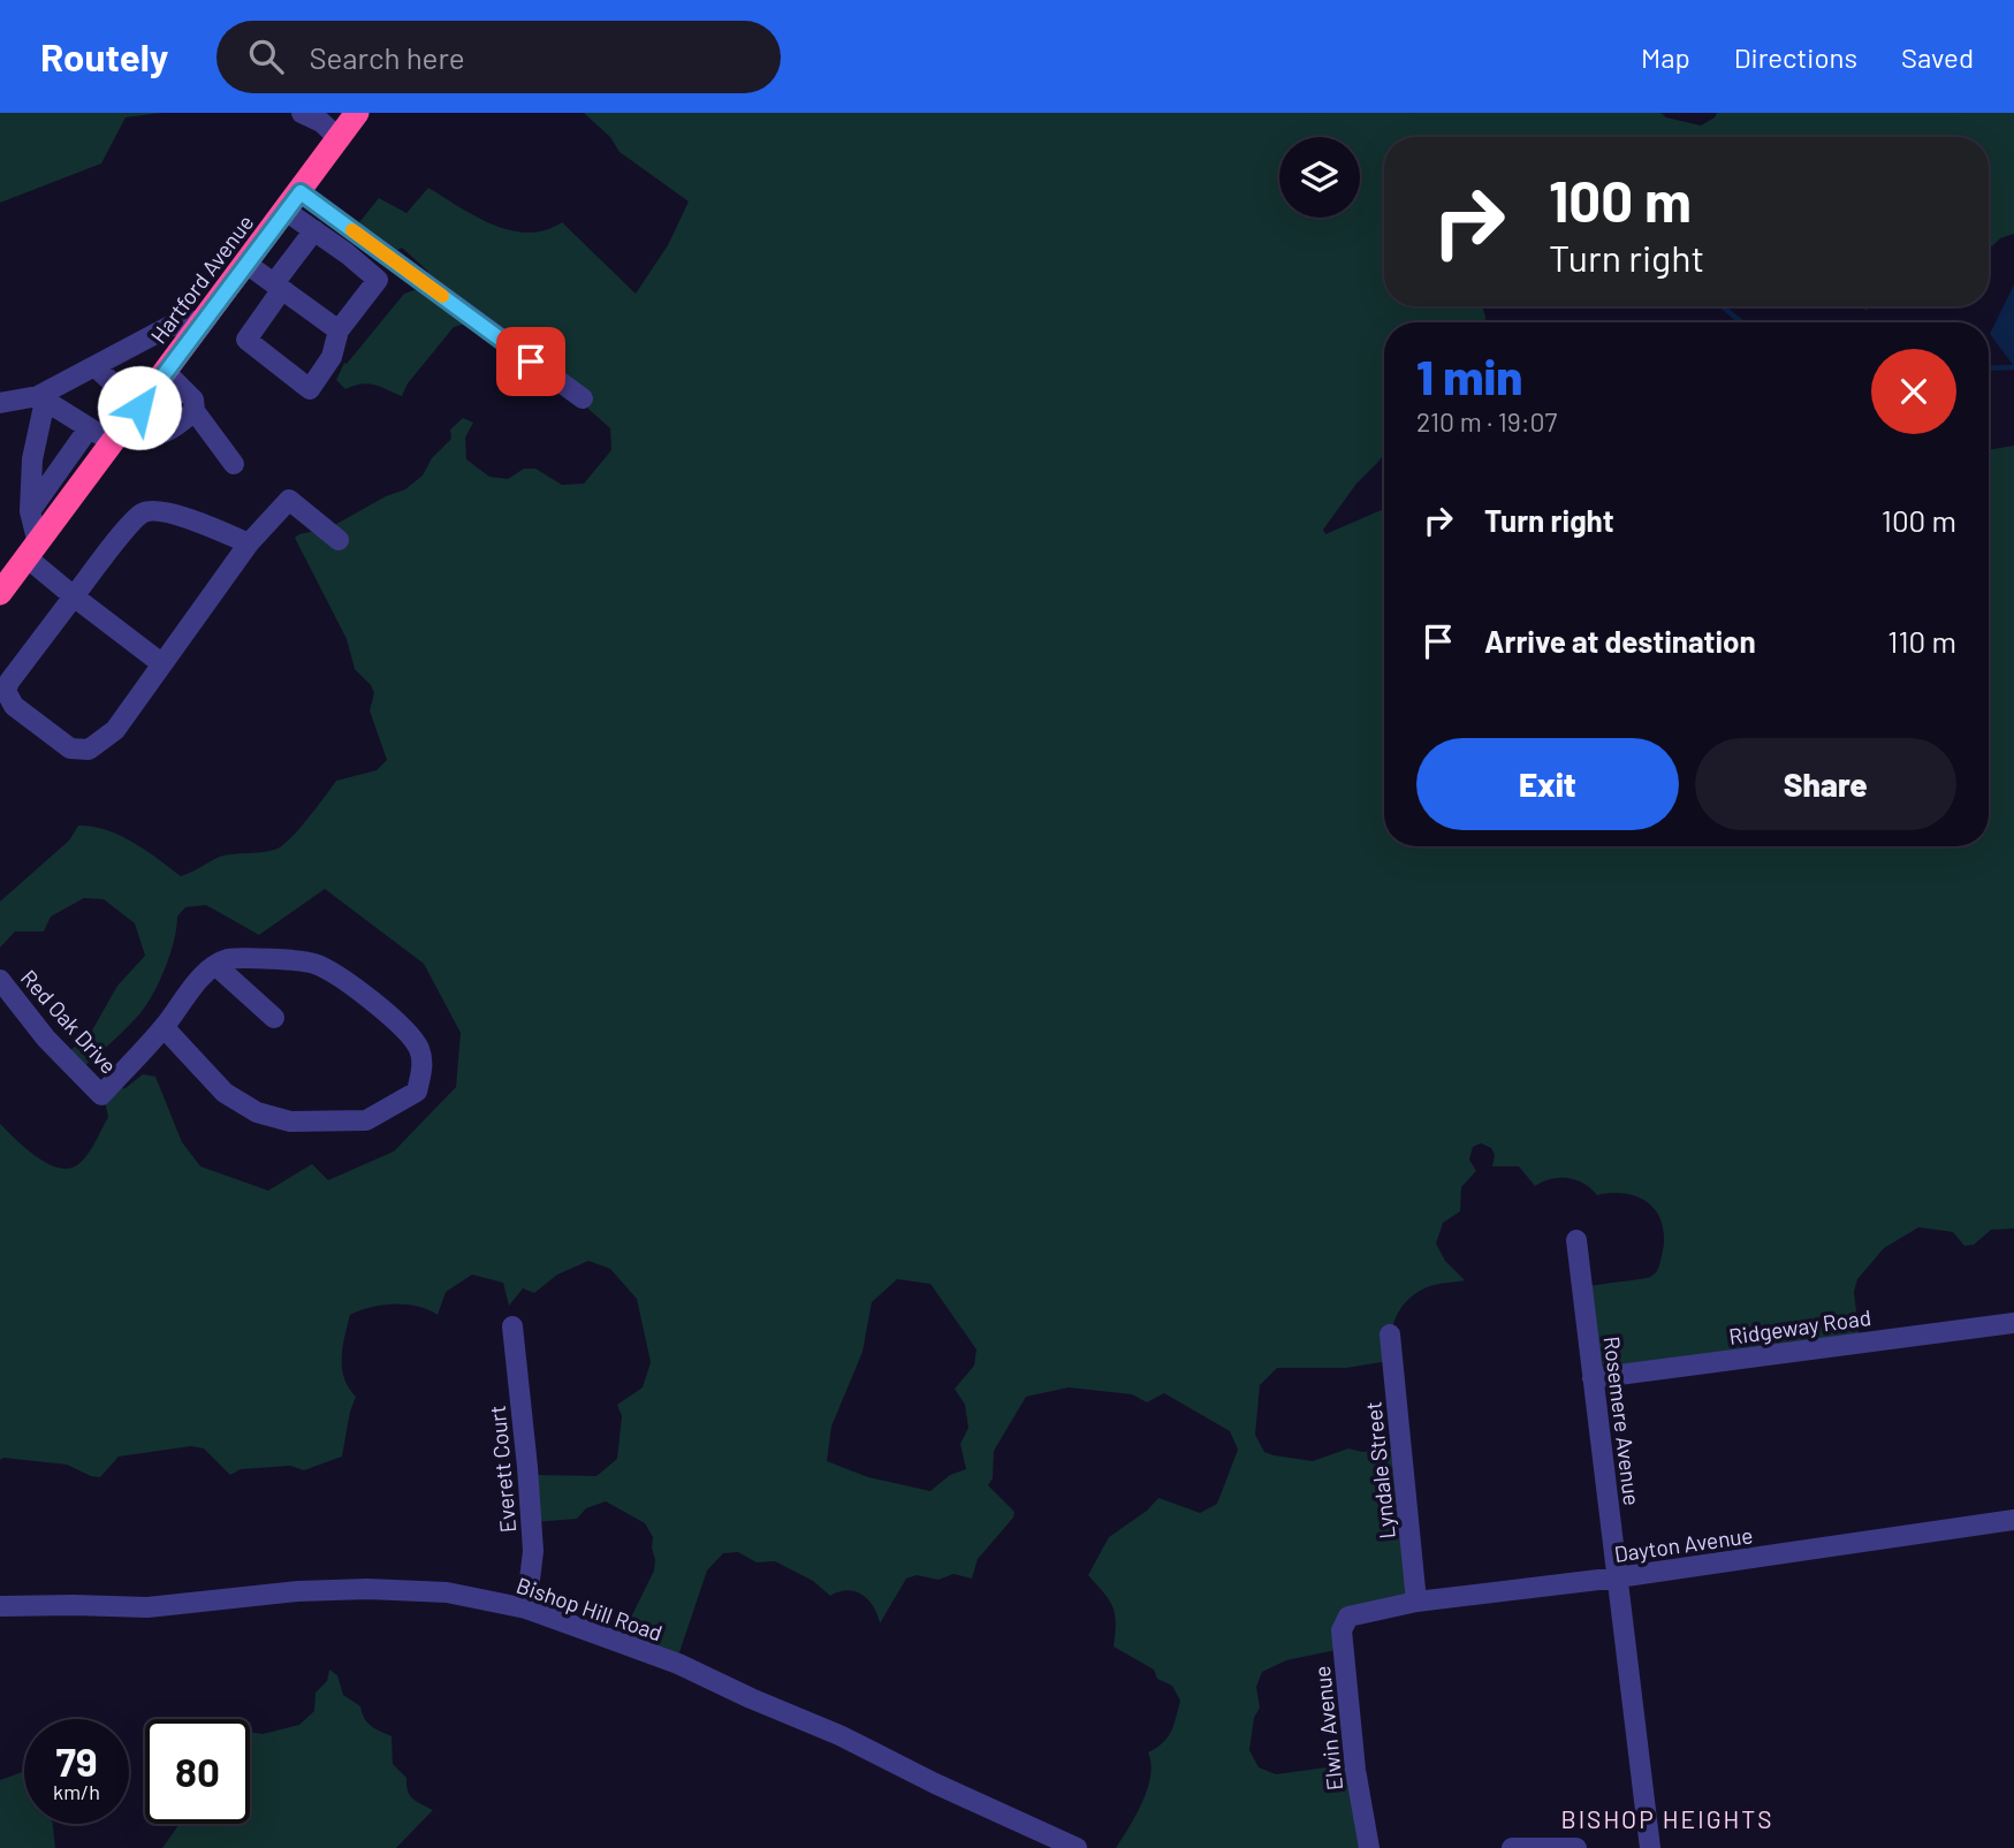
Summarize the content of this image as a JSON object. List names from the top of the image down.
{
  "streets": {
    "highway": ["Hartford Avenue"],
    "street": [
      "Red Oak Drive",
      "Ridgeway Road",
      "Rosemere Avenue",
      "Everett Court",
      "Lyndale Street",
      "Dayton Avenue",
      "Bishop Hill Road",
      "Elwin Avenue"
    ]
  },
  "crossings": [
    ["Ridgeway Road", "Rosemere Avenue"],
    ["Rosemere Avenue", "Dayton Avenue"],
    ["Everett Court", "Bishop Hill Road"],
    ["Lyndale Street", "Dayton Avenue"],
    ["Dayton Avenue", "Elwin Avenue"]
  ],
  "districts": ["BISHOP HEIGHTS"],
  "page": {
    "header": "Routely",
    "search": "Search here",
    "nav": ["Map", "Directions", "Saved"],
    "turn": ["100 m", "Turn right"],
    "heading": ["1 min", "210 m · 19:07"],
    "list": [
      {
        "name": "Turn right",
        "value": "100 m"
      },
      {
        "name": "Arrive at destination",
        "value": "110 m"
      }
    ],
    "buttons": ["Exit", "Share"],
    "speed": "79 km/h",
    "limit": "80"
  }
}
